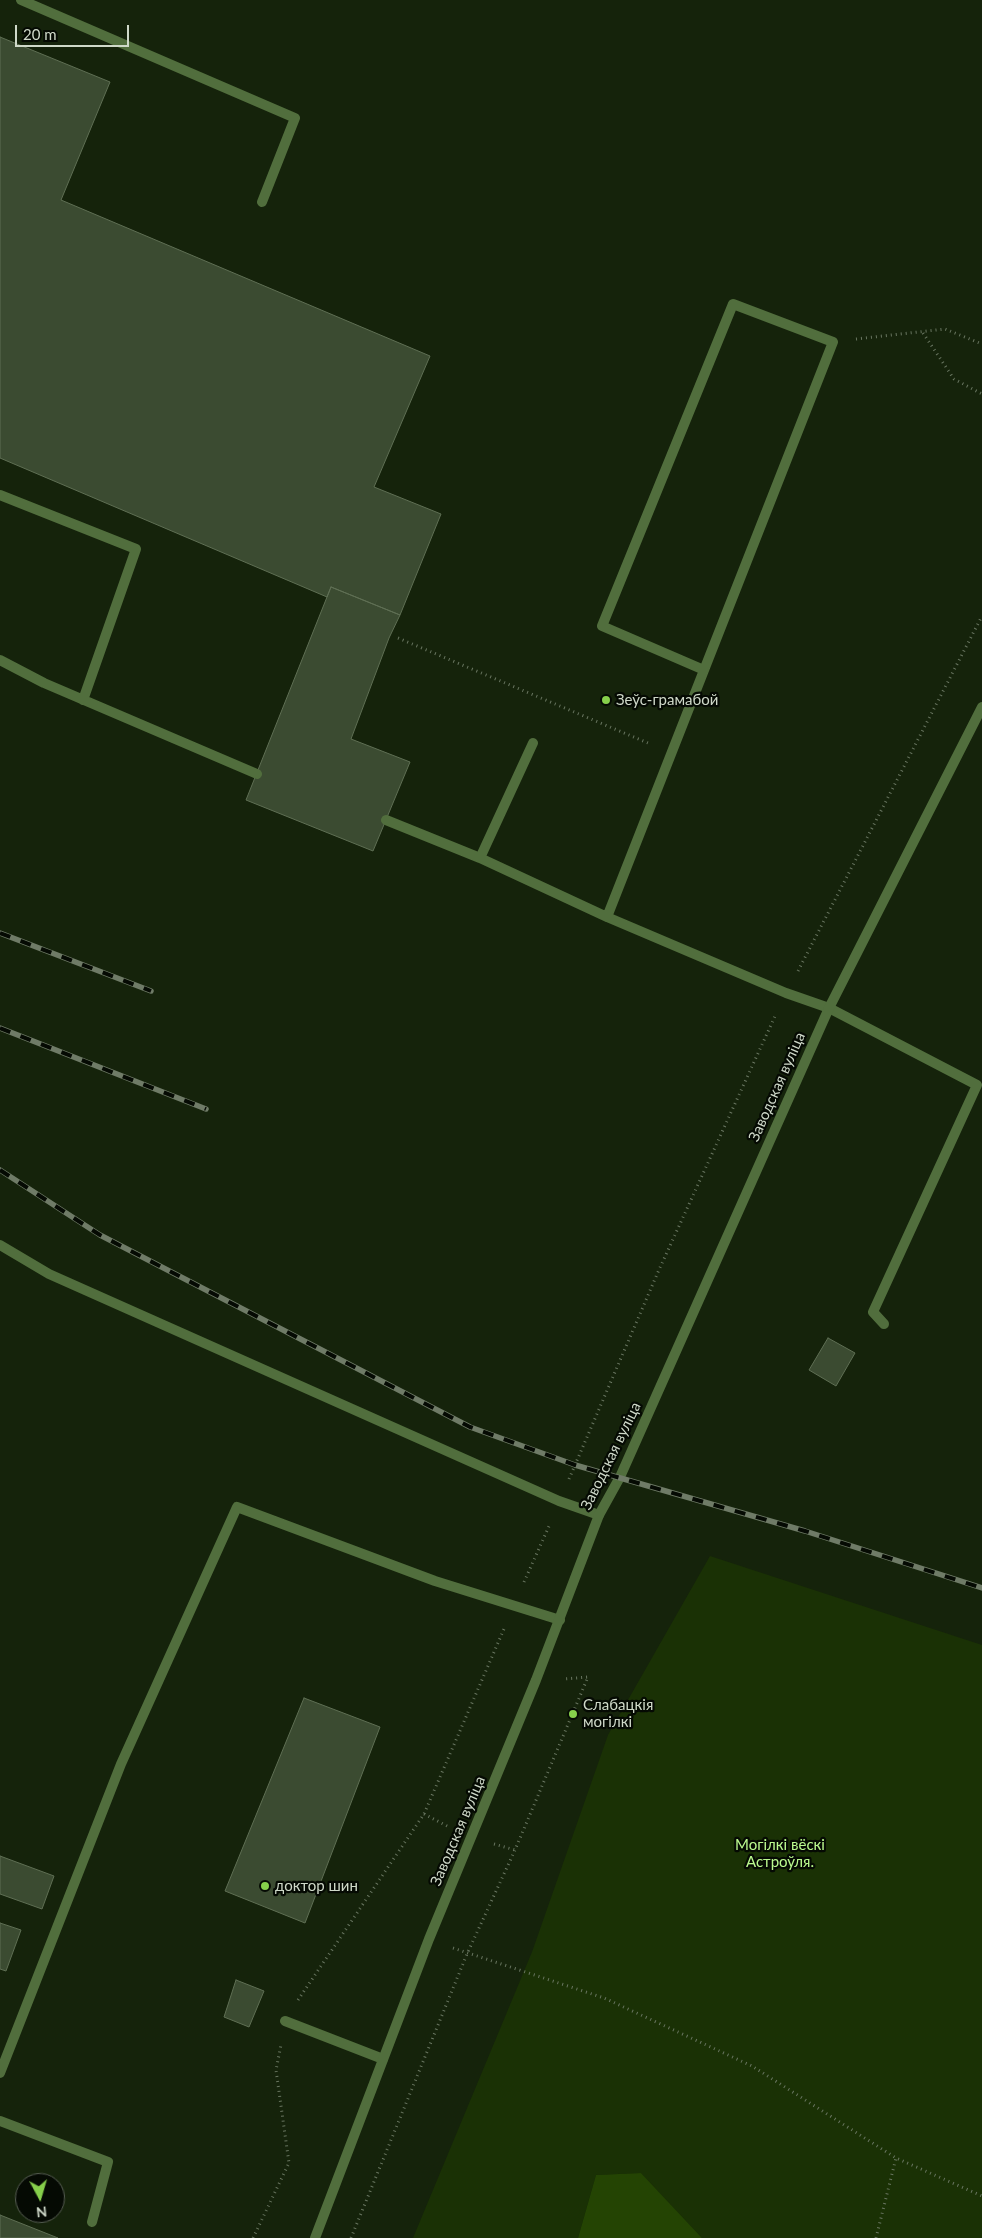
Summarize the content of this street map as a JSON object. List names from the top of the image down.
{
  "streets": {
    "street": ["Заводская вуліца"]
  },
  "parks": ["Могілкі вёскі Астроўля."],
  "places": ["Зеўс-грамабой", "Слабацкія могілкі", "доктор шин"],
  "scale_bar": "20 m",
  "north": "bottom"
}
